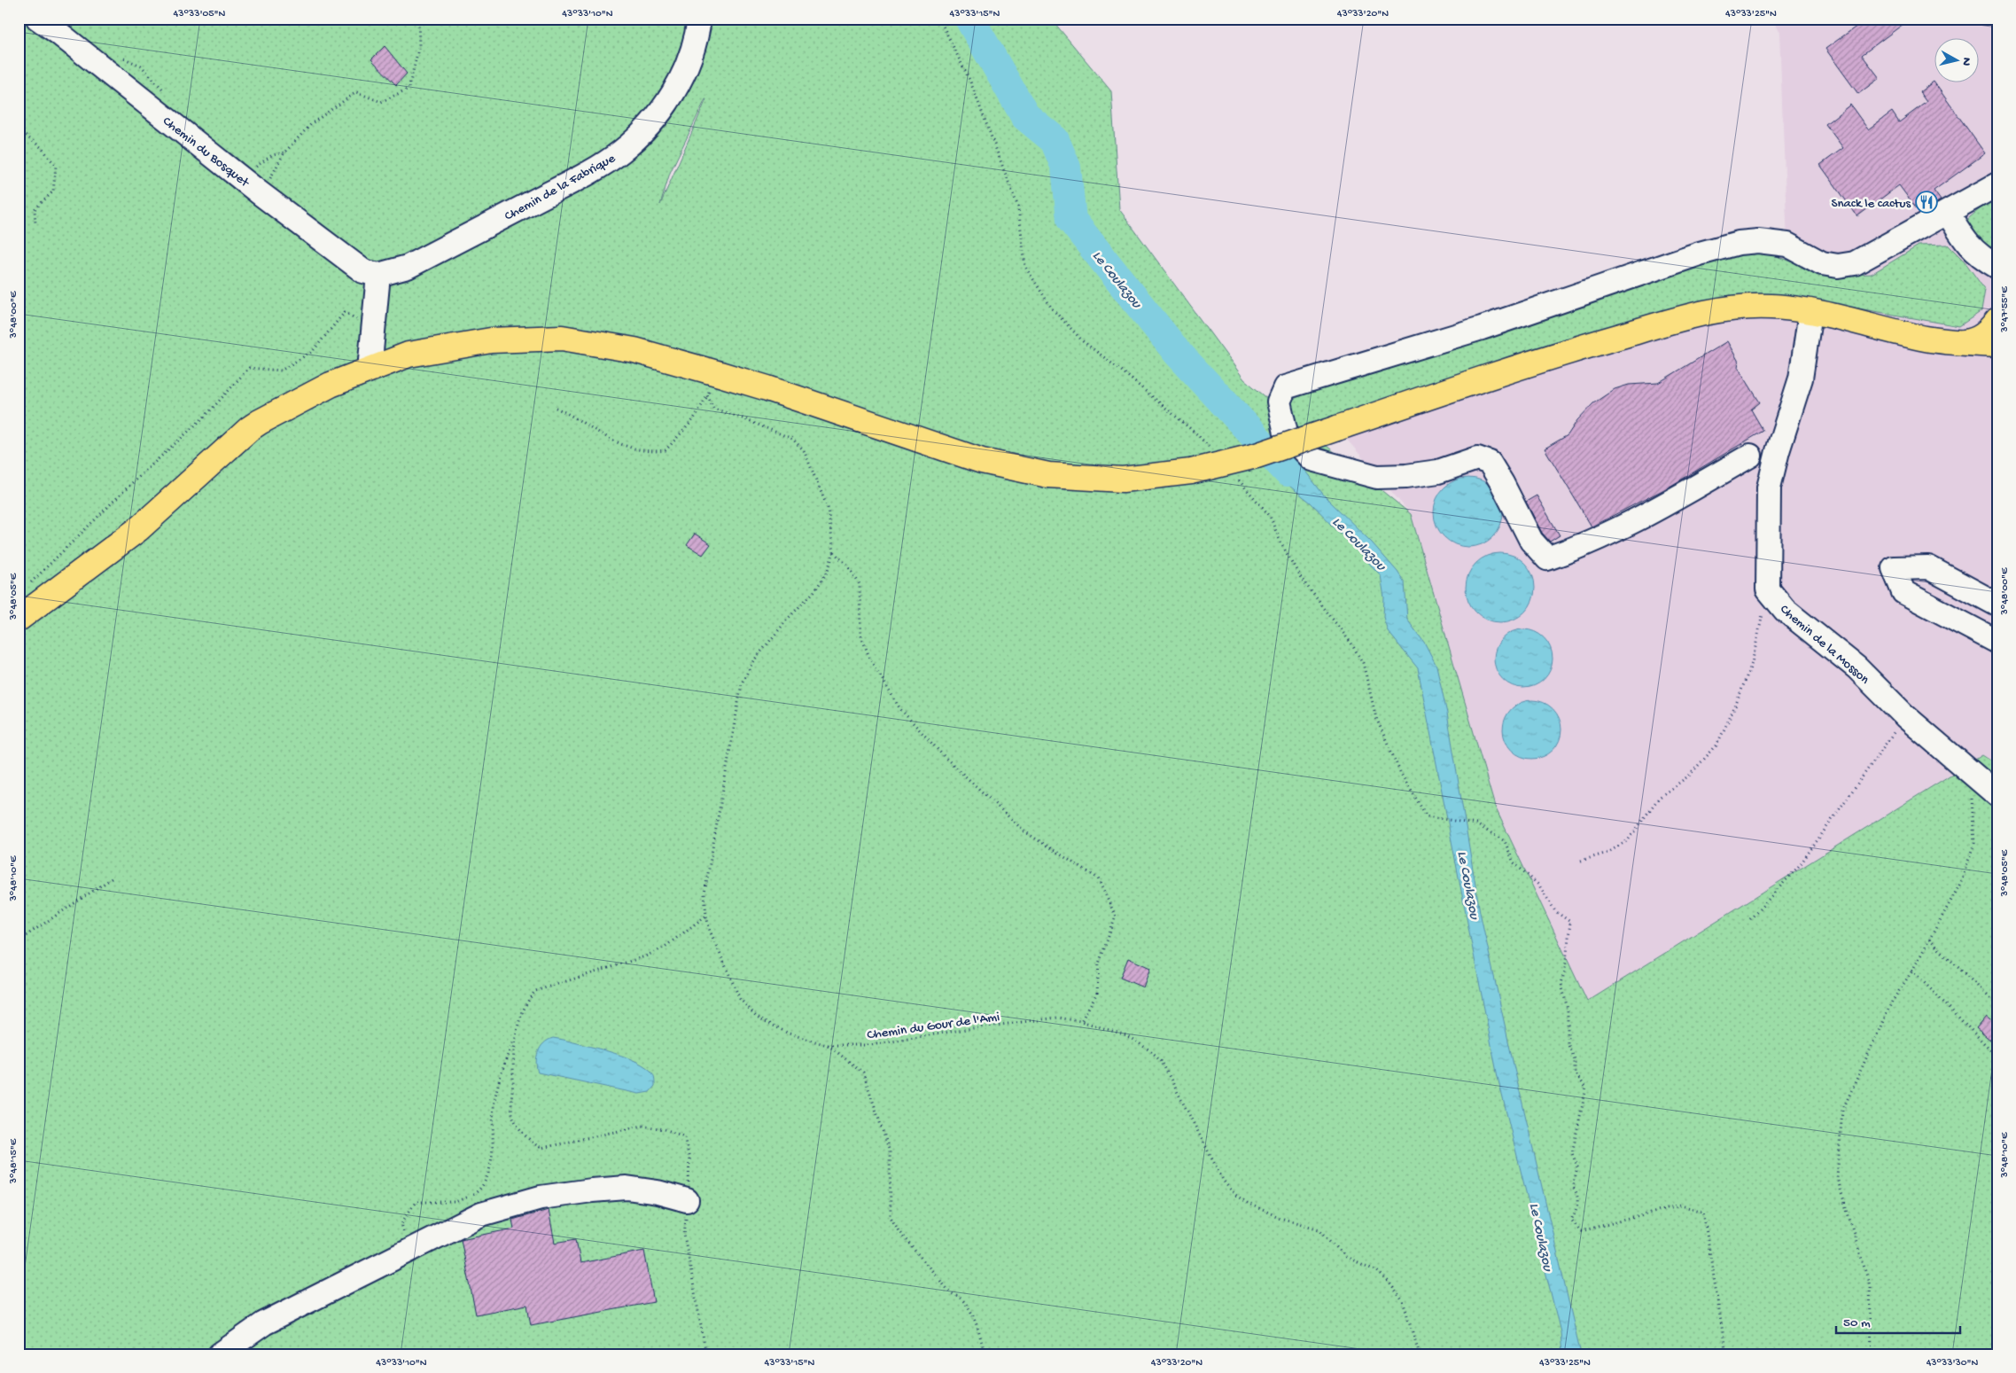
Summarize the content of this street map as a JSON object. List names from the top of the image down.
{
  "streets": {
    "street": ["Chemin du Bosquet", "Chemin de la Fabrique", "Chemin de la Mosson"],
    "path": ["Chemin du Gour de l'Ami"]
  },
  "crossings": [
    ["Chemin du Bosquet", "Chemin de la Fabrique"]
  ],
  "water": ["Le Coulazou"],
  "places": {
    "restaurant": ["Snack le cactus"]
  },
  "scale_bar": "50 m",
  "north": "right",
  "coordinates": [
    "43°33'05\"N",
    "43°33'10\"N",
    "43°33'15\"N",
    "43°33'20\"N",
    "43°33'25\"N",
    "3°47'55\"E",
    "3°48'00\"E",
    "3°48'05\"E",
    "3°48'10\"E",
    "3°48'15\"E",
    "43°33'30\"N"
  ]
}
